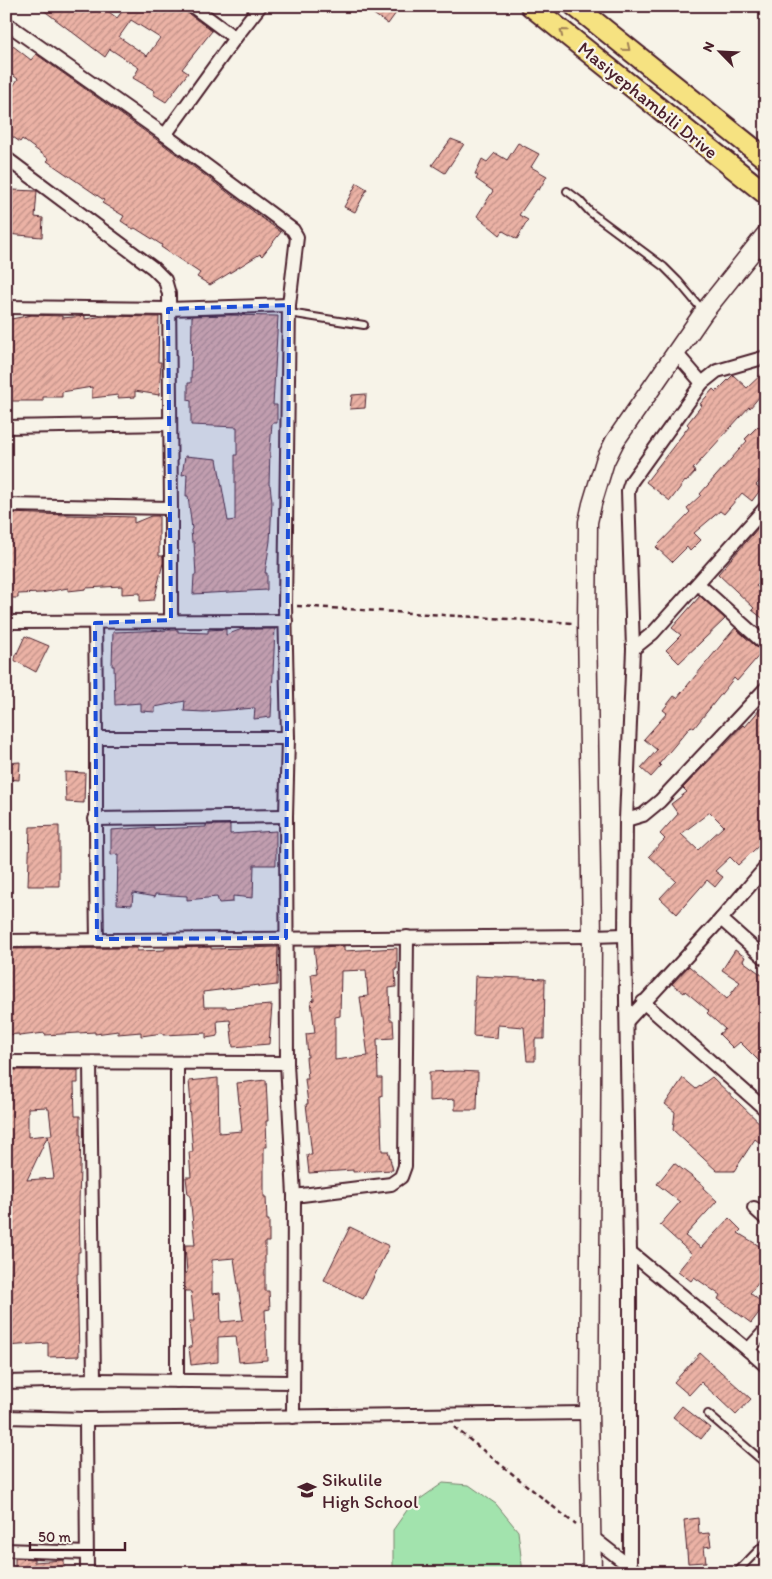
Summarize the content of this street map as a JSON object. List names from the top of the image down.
{
  "streets": {
    "main road": ["Masiyephambili Drive"]
  },
  "places": {
    "school or university": ["Sikulile High School"]
  },
  "scale_bar": "50 m",
  "north": "top left"
}
